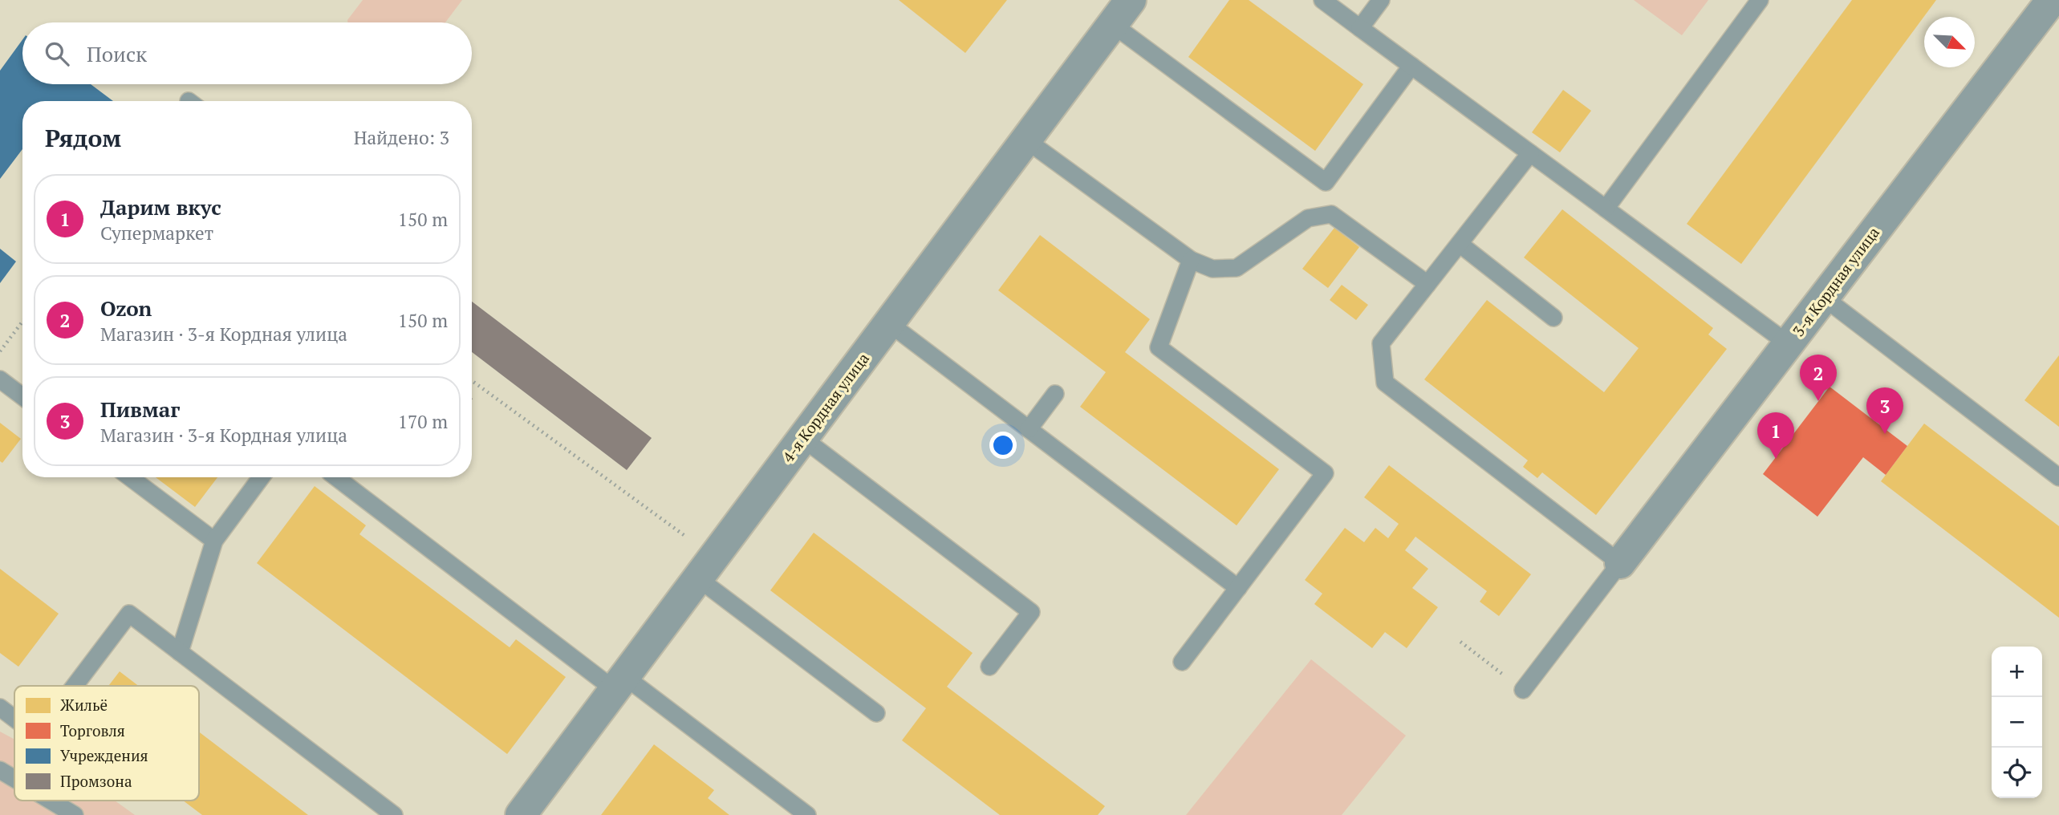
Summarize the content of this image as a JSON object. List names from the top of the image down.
{
  "streets": {
    "street": ["3-я Кордная улица", "4-я Кордная улица"]
  },
  "legend": [
    "Жильё",
    "Торговля",
    "Учреждения",
    "Промзона"
  ],
  "north": "bottom right",
  "page": {
    "search": "Поиск",
    "heading": ["Рядом", "Найдено: 3"],
    "list": [
      {
        "mark": "1",
        "name": "Дарим вкус",
        "note": "Супермаркет",
        "value": "150 m"
      },
      {
        "mark": "2",
        "name": "Ozon",
        "note": "Магазин · 3-я Кордная улица",
        "value": "150 m"
      },
      {
        "mark": "3",
        "name": "Пивмаг",
        "note": "Магазин · 3-я Кордная улица",
        "value": "170 m"
      }
    ],
    "pins": ["2", "3", "1"],
    "map_buttons": ["+", "−"]
  }
}
